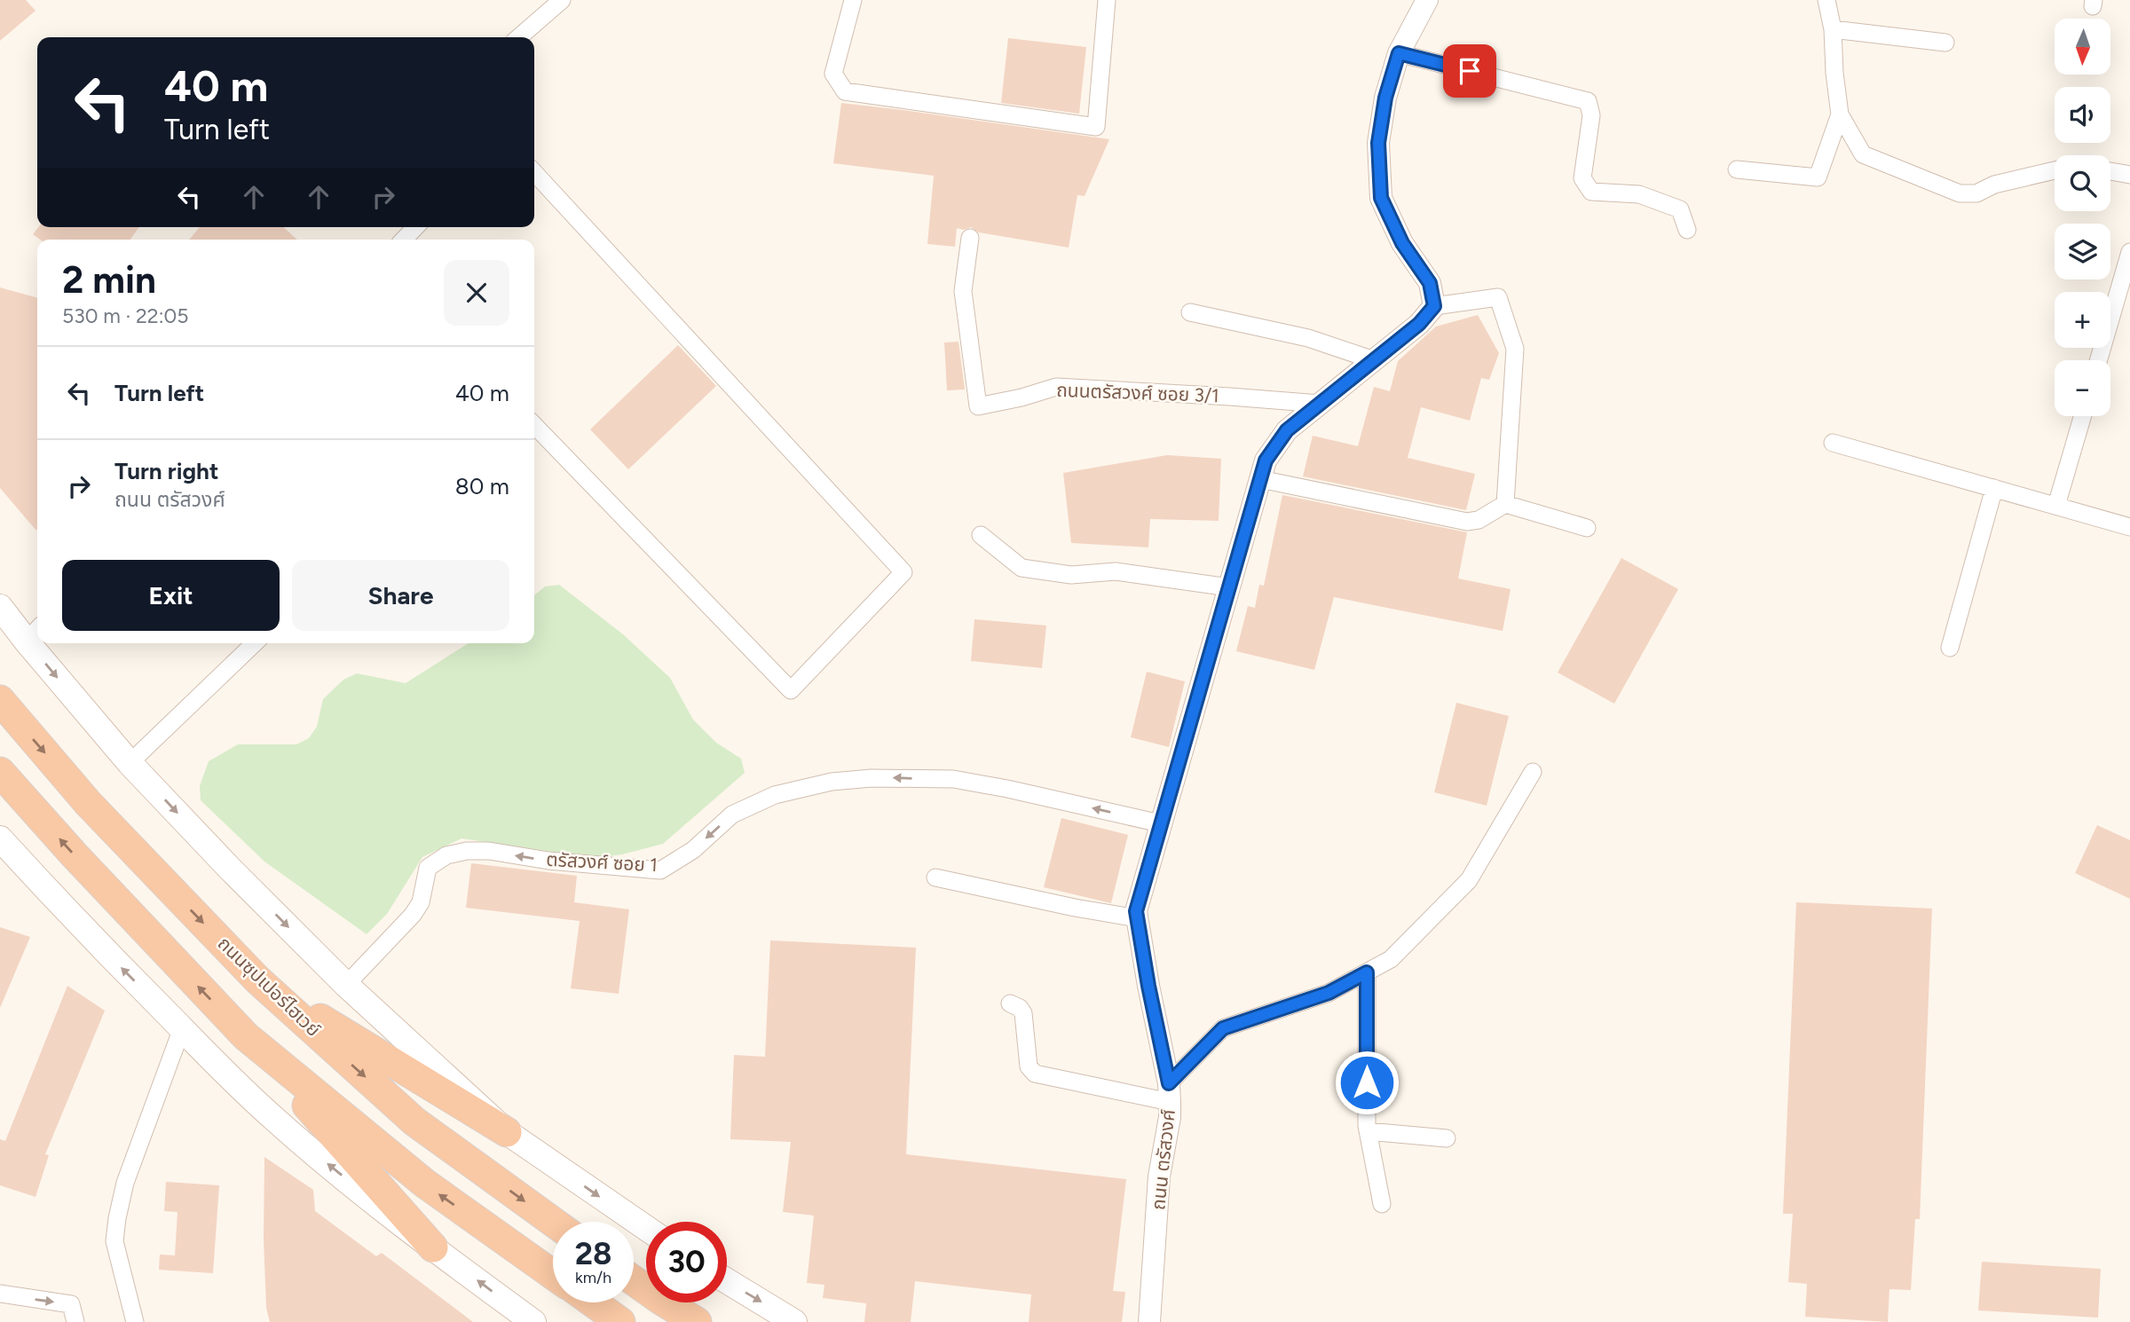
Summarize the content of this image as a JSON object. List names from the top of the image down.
{
  "streets": {
    "highway": ["ถนนซุปเปอร์ไฮเวย์"],
    "street": ["ถนนตรัสวงศ์ ซอย 3/1", "ตรัสวงศ์ ซอย 1", "ถนน ตรัสวงศ์"]
  },
  "crossings": [
    ["ถนนตรัสวงศ์ ซอย 3/1", "ถนน ตรัสวงศ์"],
    ["ตรัสวงศ์ ซอย 1", "ถนน ตรัสวงศ์"]
  ],
  "one_way": ["ตรัสวงศ์ ซอย 1"],
  "north": "bottom",
  "page": {
    "map_buttons": ["+", "−"],
    "turn": ["40 m", "Turn left"],
    "heading": ["2 min", "530 m · 22:05"],
    "list": [
      {
        "name": "Turn left",
        "value": "40 m"
      },
      {
        "name": "Turn right",
        "note": "ถนน ตรัสวงศ์",
        "value": "80 m"
      }
    ],
    "buttons": ["Exit", "Share"],
    "speed": "28 km/h",
    "limit": "30"
  }
}
